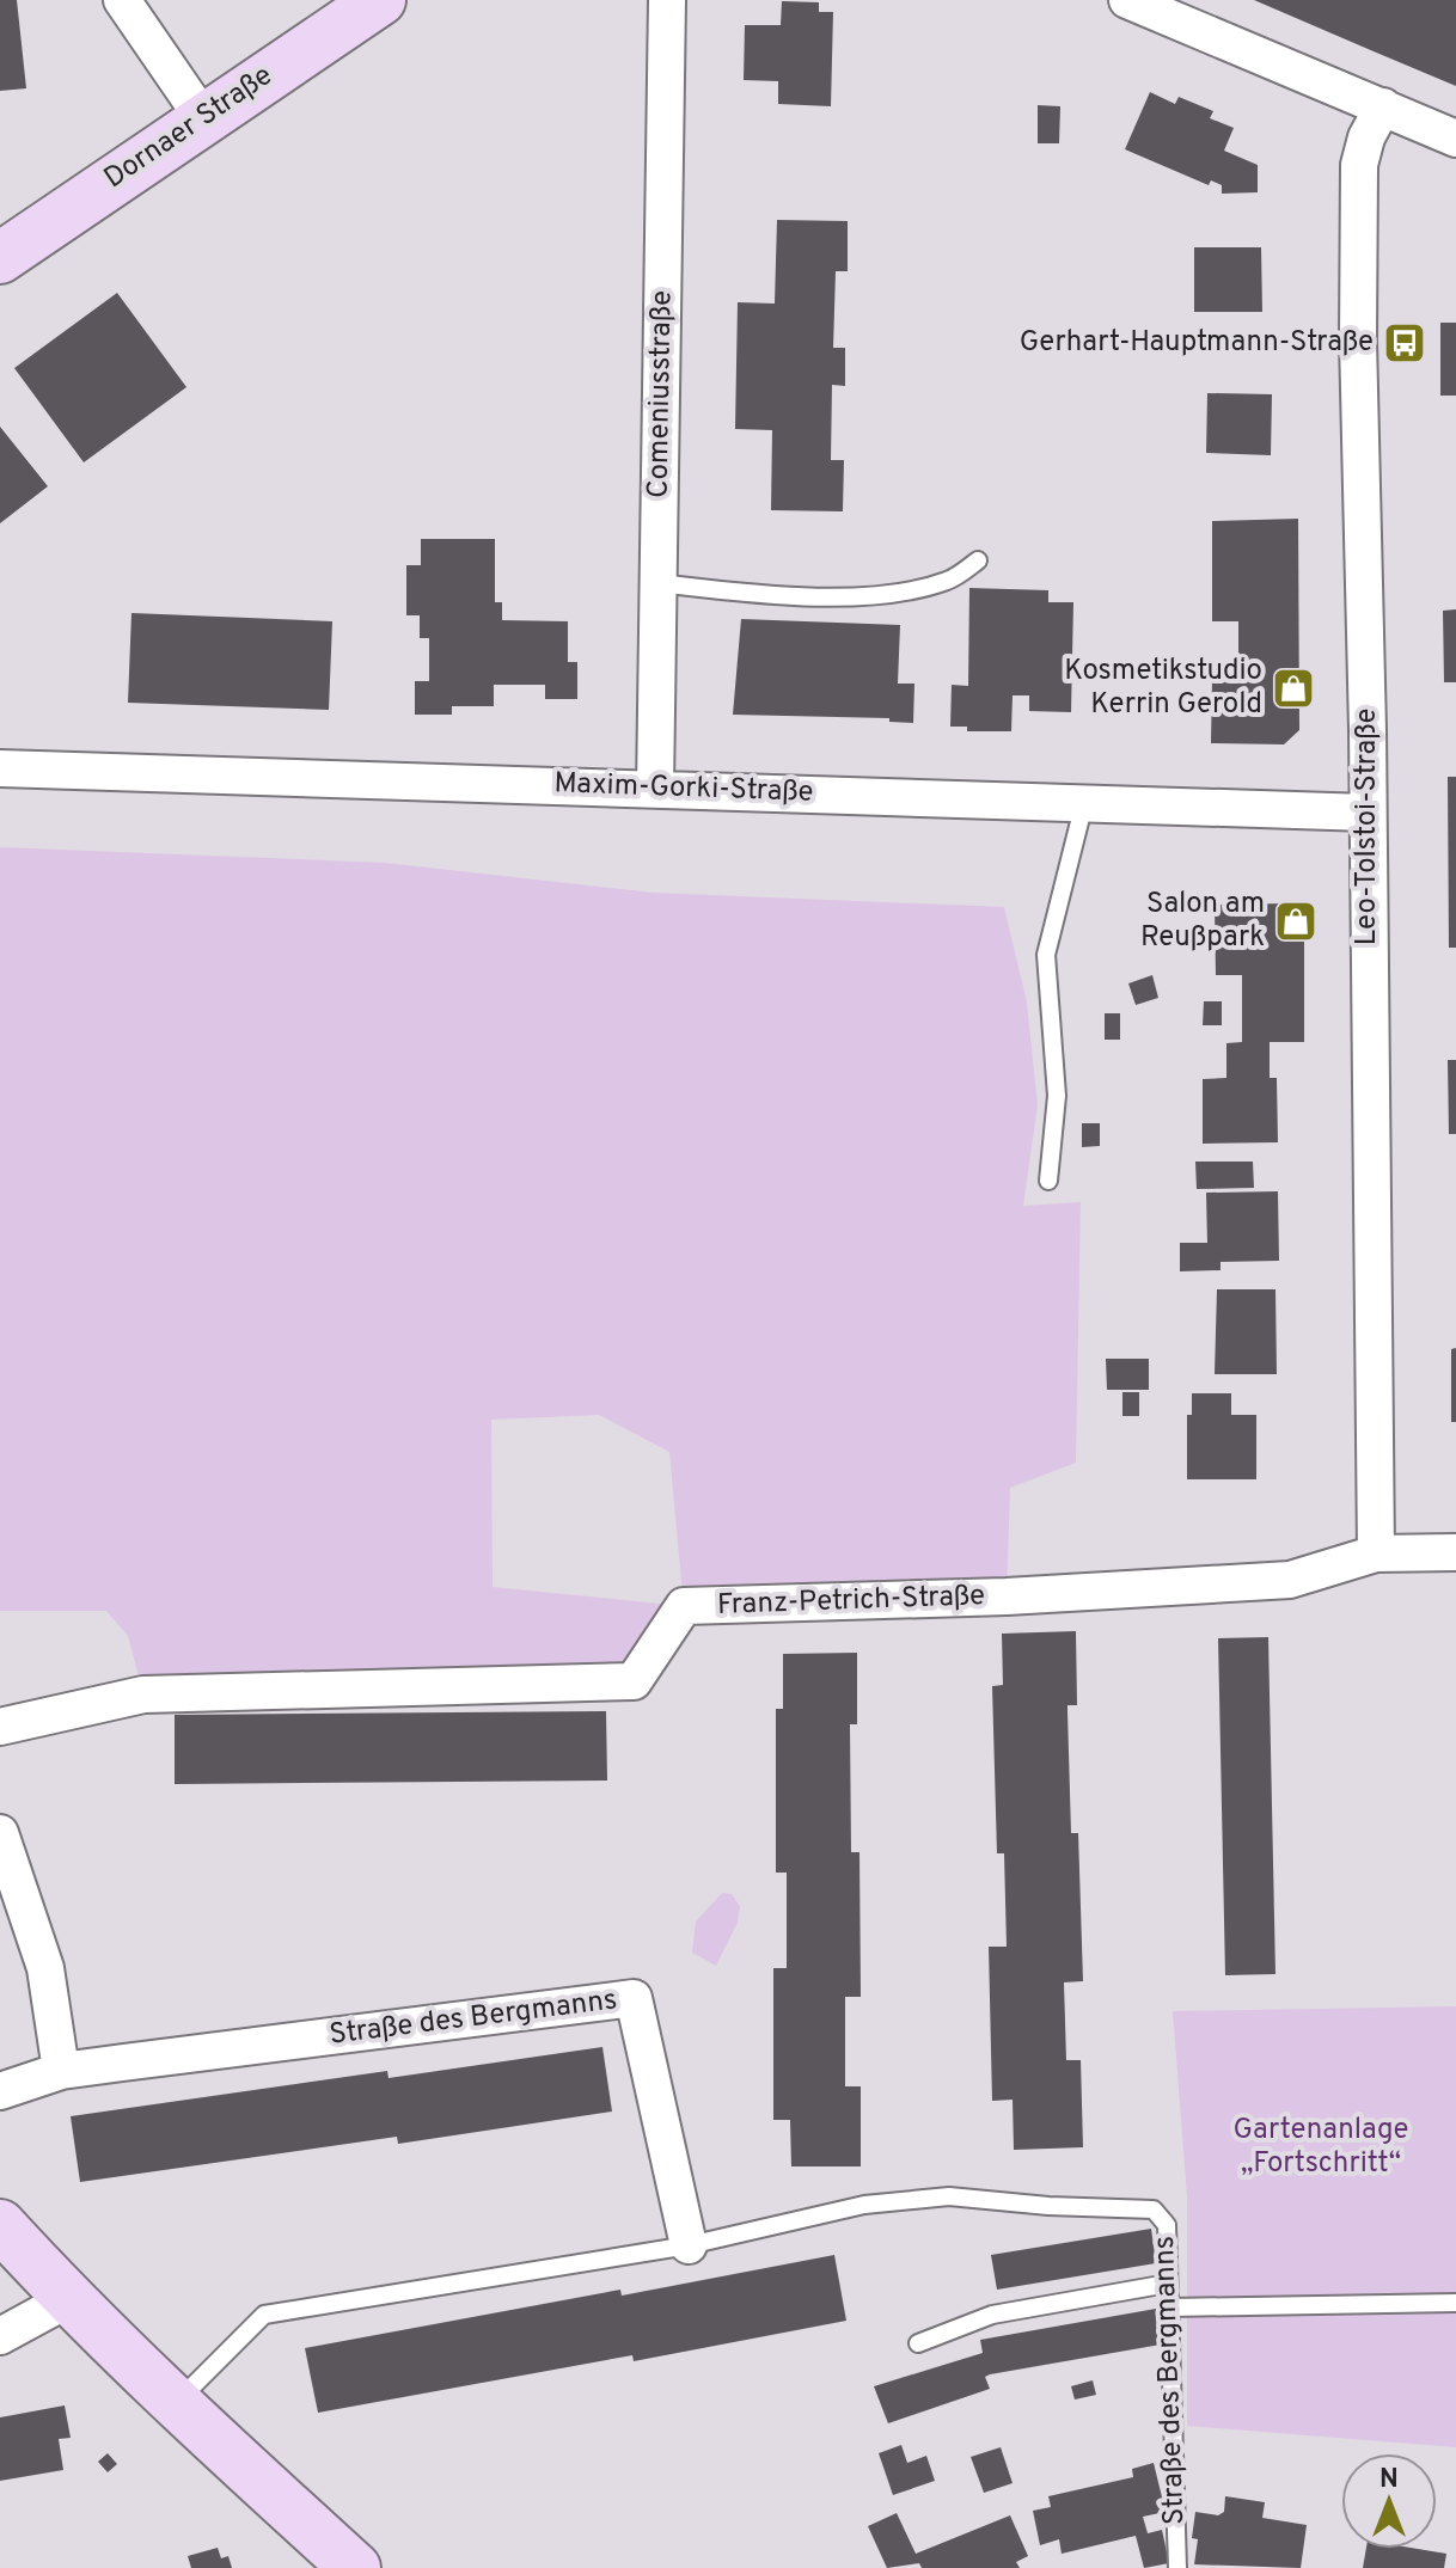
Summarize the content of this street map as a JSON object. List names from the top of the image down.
{
  "streets": {
    "main road": ["Dornaer Straße"],
    "street": [
      "Comeniusstraße",
      "Maxim-Gorki-Straße",
      "Leo-Tolstoi-Straße",
      "Franz-Petrich-Straße",
      "Straße des Bergmanns"
    ]
  },
  "crossings": [
    ["Comeniusstraße", "Maxim-Gorki-Straße"],
    ["Maxim-Gorki-Straße", "Leo-Tolstoi-Straße"],
    ["Leo-Tolstoi-Straße", "Franz-Petrich-Straße"]
  ],
  "parks": ["Gartenanlage „Fortschritt“"],
  "places": {
    "bus stop": ["Gerhart-Hauptmann-Straße"],
    "shop": ["Kosmetikstudio Kerrin Gerold", "Salon am Reußpark"]
  },
  "north": "top"
}
